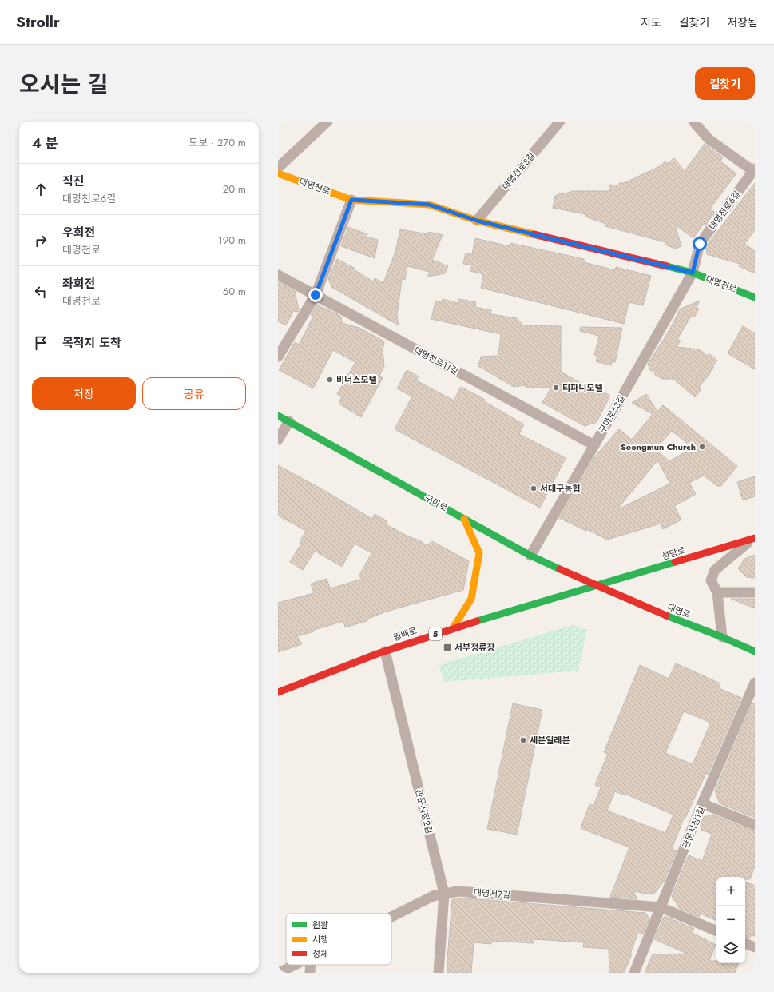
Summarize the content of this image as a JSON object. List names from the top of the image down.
{
  "streets": {
    "main road": [
      "대명천로",
      "구마로",
      "성당로",
      "대명로",
      "월배로",
      "5"
    ],
    "street": [
      "대명천로8길",
      "대명천로6길",
      "대명천로11길",
      "구마로53길",
      "관문시장2길",
      "관문시장1길",
      "대명서7길"
    ]
  },
  "crossings": [
    ["대명천로8길", "대명천로"],
    ["대명천로", "대명천로6길"],
    ["대명천로", "구마로53길"],
    ["대명천로6길", "구마로53길"],
    ["대명천로11길", "구마로53길"],
    ["구마로53길", "구마로"],
    ["구마로", "성당로"],
    ["구마로", "대명로"],
    ["구마로", "월배로"],
    ["성당로", "대명로"],
    ["성당로", "월배로"],
    ["대명로", "월배로"],
    ["월배로", "관문시장2길"],
    ["관문시장2길", "대명서7길"],
    ["관문시장1길", "대명서7길"]
  ],
  "places": {
    "other": [
      "비너스모텔",
      "티파니모텔",
      "Seongmun Church",
      "서대구농협",
      "세븐일레븐"
    ],
    "transit": ["서부정류장"]
  },
  "legend": ["원활", "서행", "정체"],
  "page": {
    "header": "Strollr",
    "nav": ["지도", "길찾기", "저장됨"],
    "title": "오시는 길",
    "buttons": [
      "길찾기",
      ["저장", "공유"]
    ],
    "heading": ["4 분", "도보 · 270 m"],
    "list": [
      ["직진", "대명천로6길", "20 m"],
      ["우회전", "대명천로", "190 m"],
      ["좌회전", "대명천로", "60 m"],
      "목적지 도착"
    ],
    "map_buttons": ["+", "−"]
  }
}
